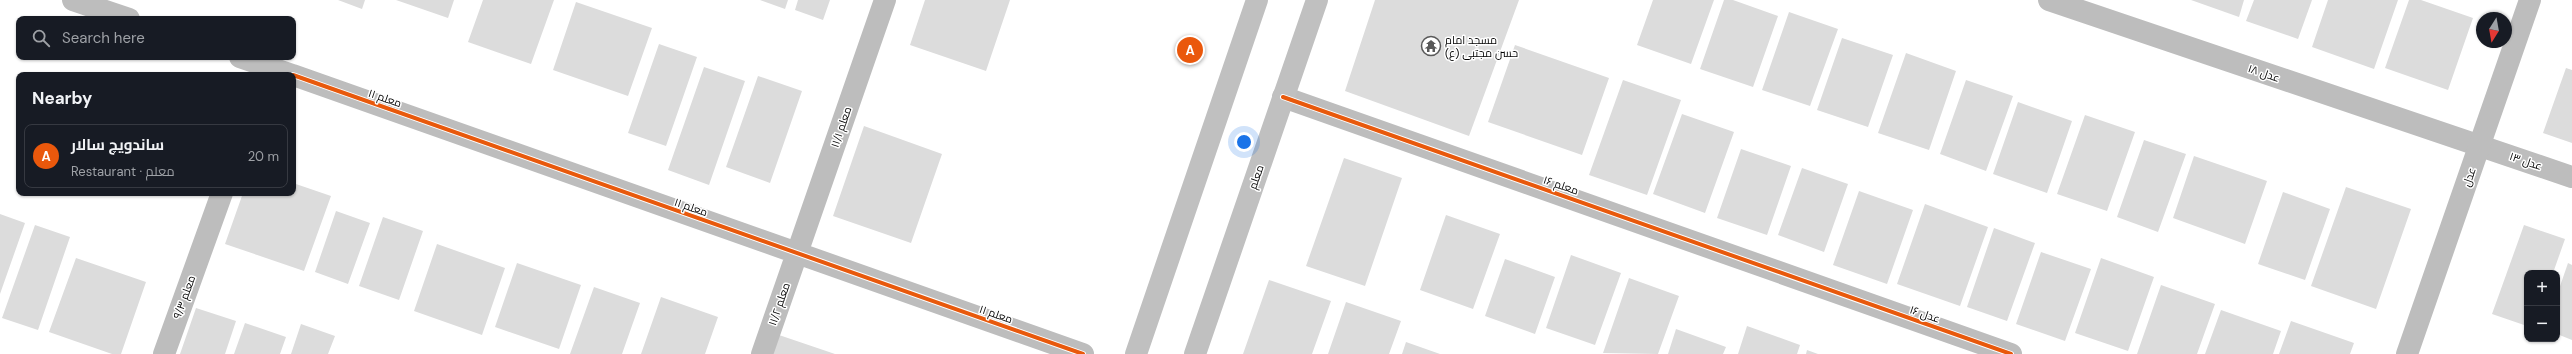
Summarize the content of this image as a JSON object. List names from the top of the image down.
{
  "streets": {
    "main road": ["معلم"],
    "street": [
      "عدل ۱۸",
      "معلم ۱۱",
      "معلم ۱۱/۱",
      "عدل ۱۳",
      "عدل",
      "معلم ۱۶‌",
      "معلم ۹/۳",
      "معلم ۱۱/۲",
      "عدل ۱۶"
    ]
  },
  "crossings": [
    ["عدل ۱۸", "عدل ۱۳"],
    ["عدل ۱۸", "عدل"],
    ["معلم ۱۱", "معلم ۱۱/۱"],
    ["معلم ۱۱", "معلم ۱۱/۲"],
    ["معلم ۱۱/۱", "معلم ۱۱/۲"],
    ["عدل ۱۳", "عدل"],
    ["معلم", "معلم ۱۶‌"],
    ["معلم ۱۶‌", "عدل ۱۶"]
  ],
  "places": {
    "temple": ["مسجد امام حسن مجتبی (ع)"]
  },
  "north": "bottom",
  "page": {
    "search": "Search here",
    "pins": "A",
    "heading": "Nearby",
    "list": [
      {
        "mark": "A",
        "name": "ساندویچ سالار",
        "note": "Restaurant · معلم",
        "value": "20 m"
      }
    ],
    "map_buttons": ["+", "−"]
  }
}
